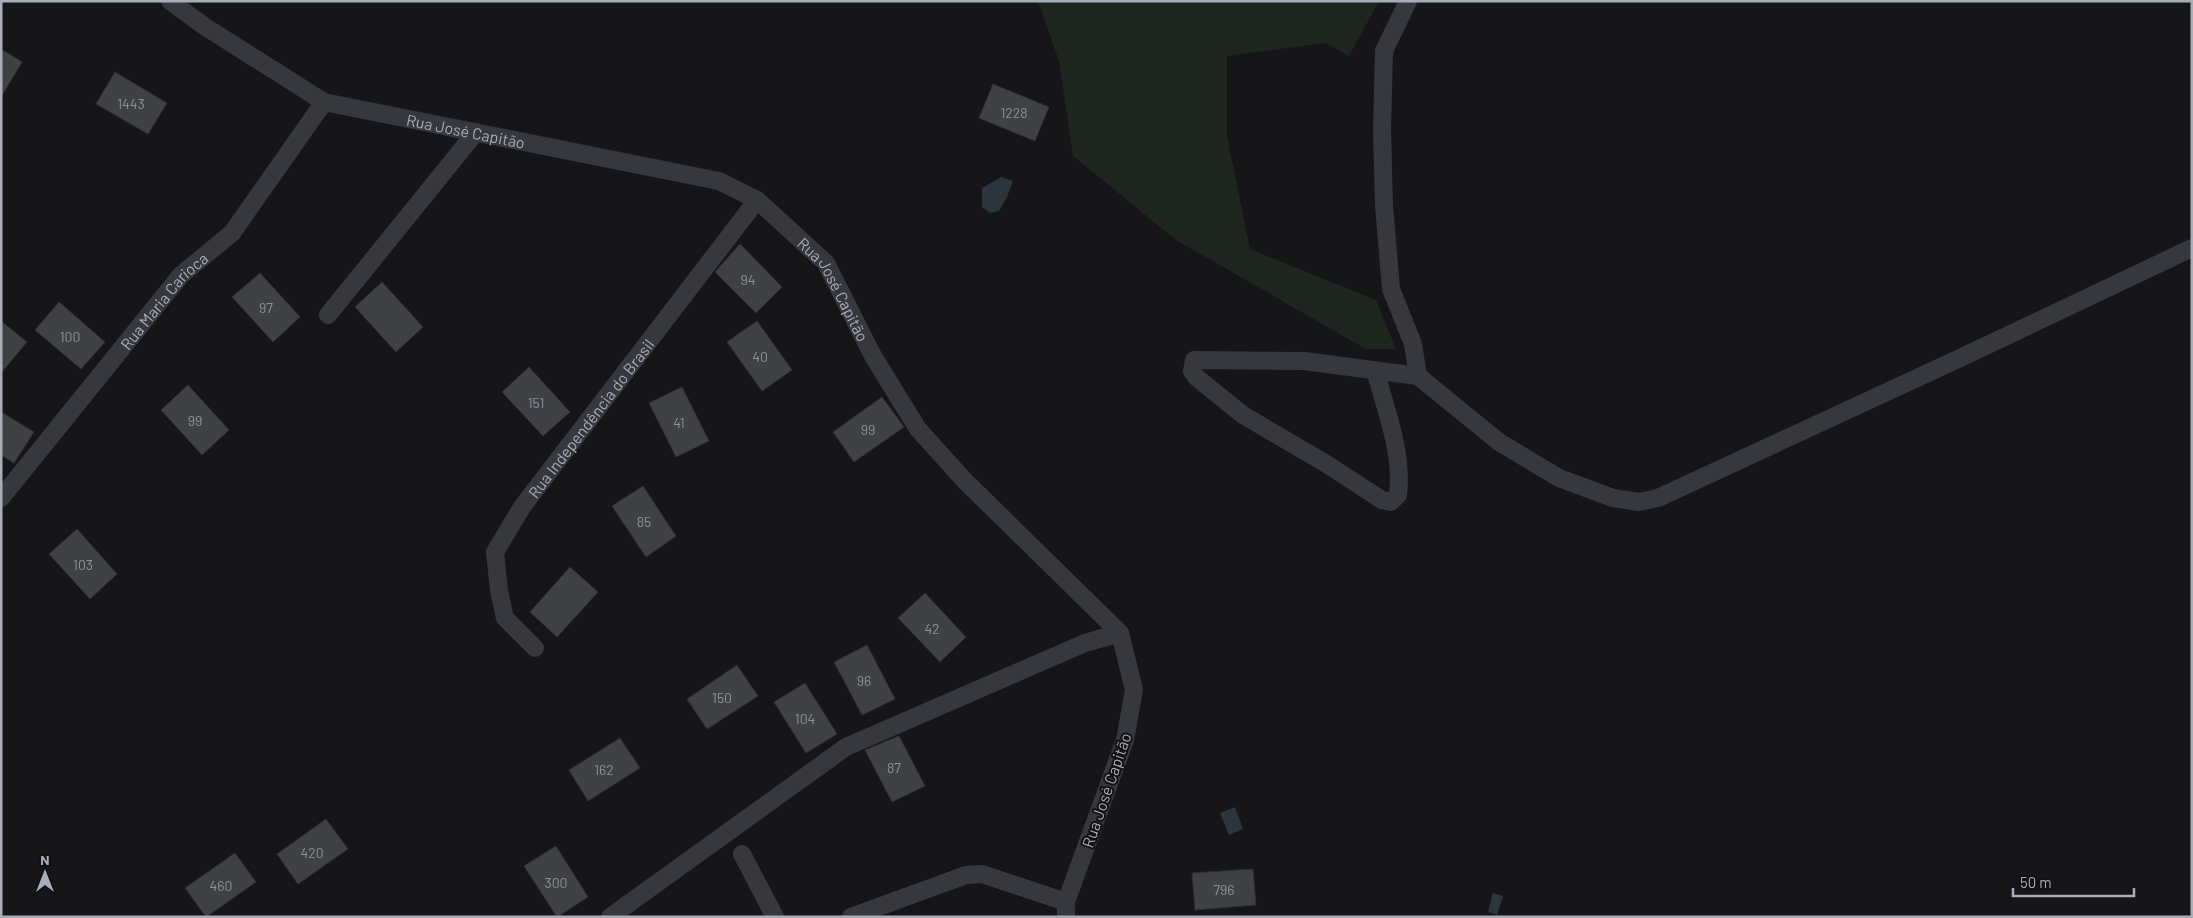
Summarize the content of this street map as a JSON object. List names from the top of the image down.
{
  "streets": {
    "street": ["Rua José Capitão", "Rua Maria Carioca", "Rua Independência do Brasil"]
  },
  "crossings": [
    ["Rua José Capitão", "Rua Maria Carioca"],
    ["Rua José Capitão", "Rua Independência do Brasil"]
  ],
  "house_numbers": [
    "1443",
    "1228",
    "94",
    "97",
    "100",
    "40",
    "151",
    "99",
    "41",
    "99",
    "85",
    "103",
    "42",
    "96",
    "150",
    "104",
    "87",
    "162",
    "420",
    "300",
    "460",
    "796"
  ],
  "scale_bar": "50 m",
  "north": "top"
}
